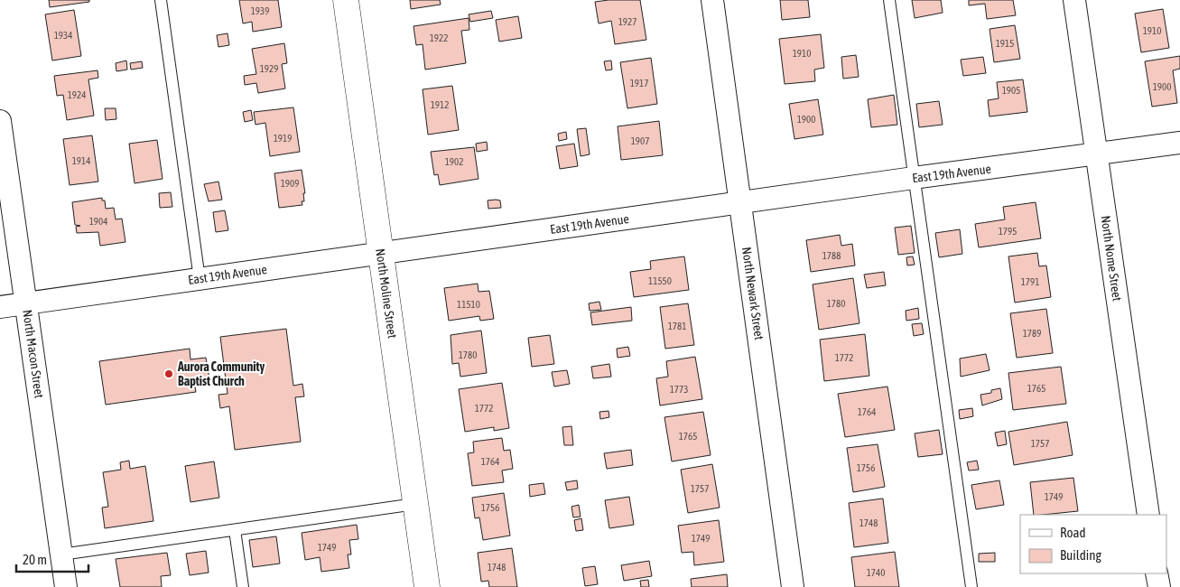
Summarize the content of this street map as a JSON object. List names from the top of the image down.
{
  "streets": {
    "street": [
      "East 19th Avenue",
      "North Nome Street",
      "North Moline Street",
      "North Newark Street",
      "North Macon Street"
    ]
  },
  "crossings": [
    ["East 19th Avenue", "North Nome Street"],
    ["East 19th Avenue", "North Moline Street"],
    ["East 19th Avenue", "North Newark Street"],
    ["East 19th Avenue", "North Macon Street"]
  ],
  "places": ["Aurora Community Baptist Church"],
  "house_numbers": [
    "1939",
    "1927",
    "1910",
    "1934",
    "1922",
    "1915",
    "1910",
    "1929",
    "1917",
    "1900",
    "1905",
    "1924",
    "1912",
    "1900",
    "1919",
    "1907",
    "1914",
    "1902",
    "1909",
    "1904",
    "1795",
    "1788",
    "11550",
    "1791",
    "1780",
    "11510",
    "1781",
    "1789",
    "1780",
    "1772",
    "1765",
    "1773",
    "1772",
    "1764",
    "1765",
    "1757",
    "1764",
    "1756",
    "1757",
    "1749",
    "1756",
    "1748",
    "1749",
    "1749",
    "1748",
    "1740"
  ],
  "legend": ["Road", "Building"],
  "scale_bar": "20 m"
}
